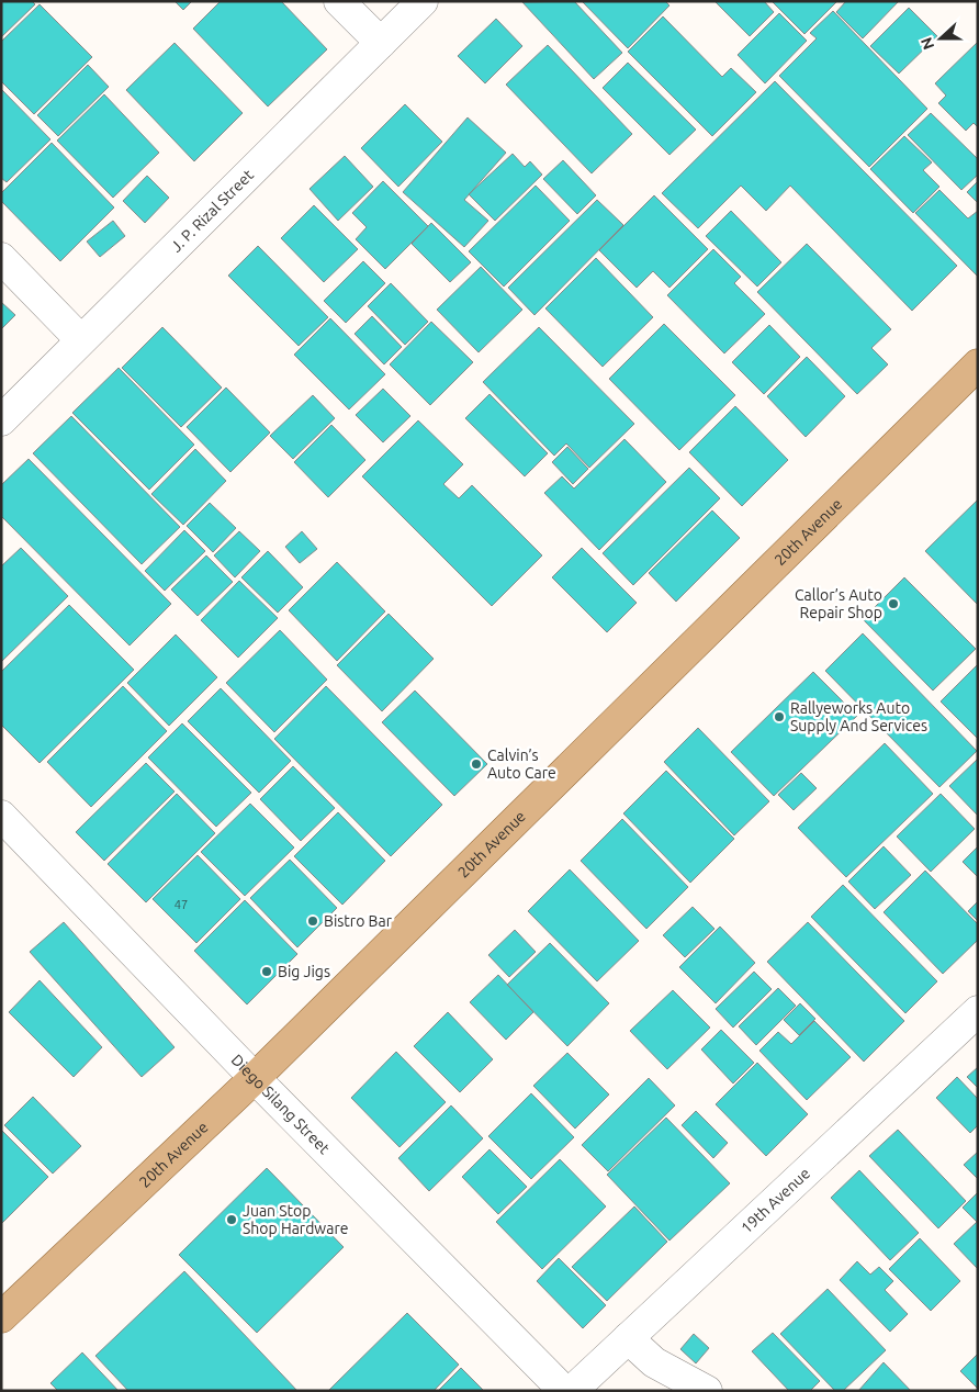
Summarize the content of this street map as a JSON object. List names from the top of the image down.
{
  "streets": {
    "main road": ["20th Avenue"],
    "street": ["J. P. Rizal Street", "Diego Silang Street", "19th Avenue"]
  },
  "crossings": [
    ["20th Avenue", "Diego Silang Street"]
  ],
  "places": [
    "Callor’s Auto Repair Shop",
    "Rallyeworks Auto Supply And Services",
    "Calvin’s Auto Care",
    "Bistro Bar",
    "Big Jigs",
    "Juan Stop Shop Hardware"
  ],
  "house_numbers": ["47"],
  "north": "left"
}
